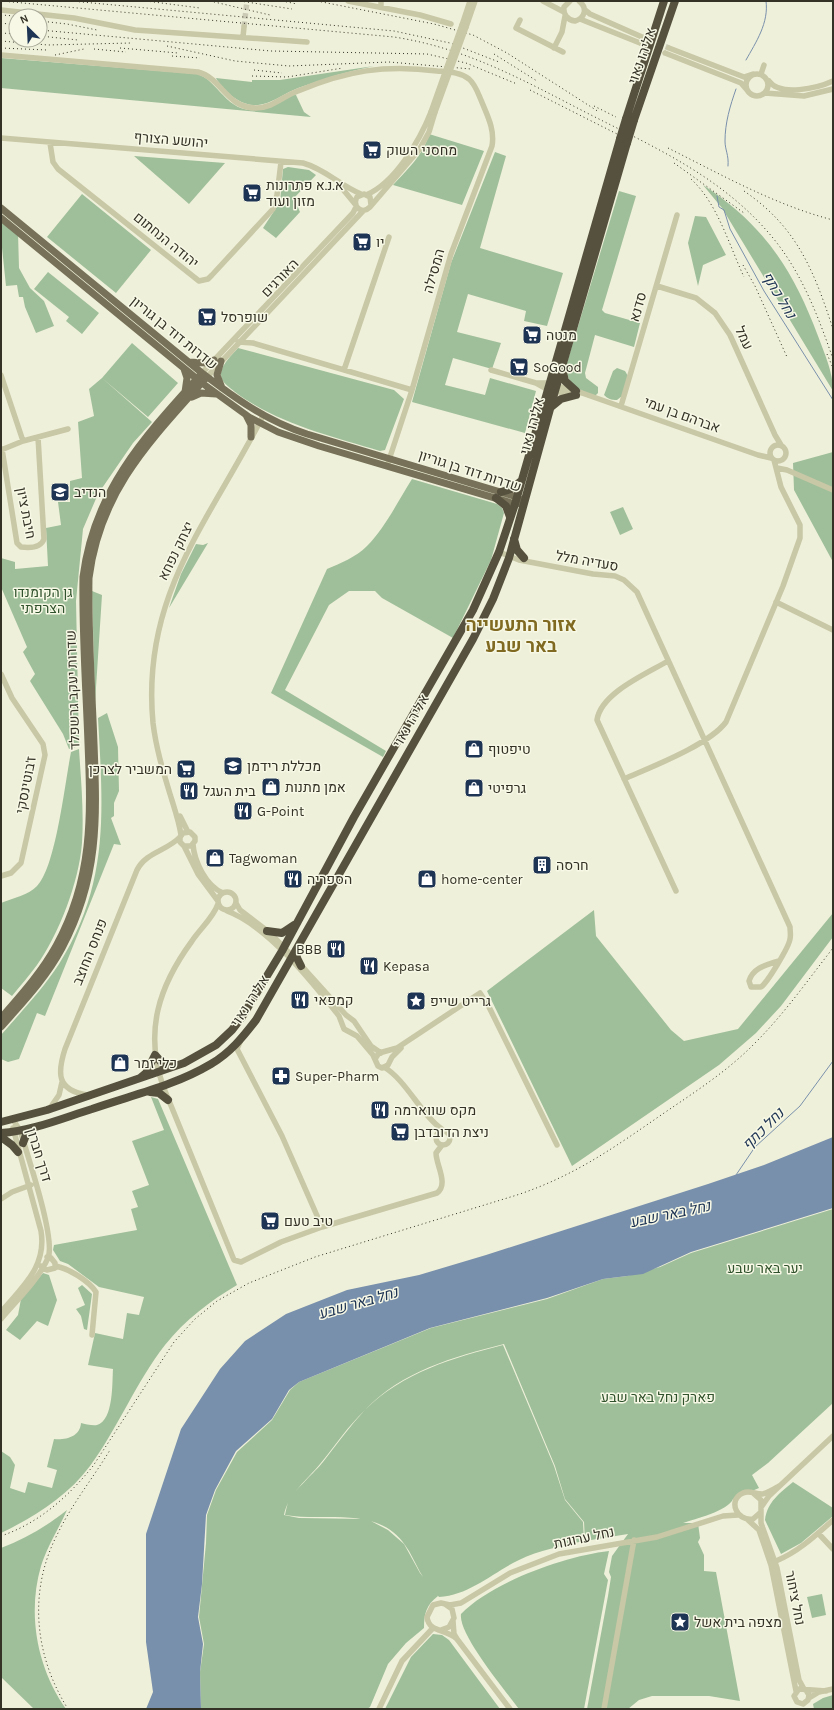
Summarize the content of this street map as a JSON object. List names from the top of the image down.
{
  "streets": {
    "highway": ["אליהו נאוי"],
    "main road": ["שדרות דוד בן גוריון", "שדרות יעקב גרשפלד"],
    "street": [
      "יהושע הצורף",
      "יהודה הנחתום",
      "המסילה",
      "האורגים",
      "סדנא",
      "עמל",
      "אברהם בן עמי",
      "חיבת ציון",
      "יצחק נפחא",
      "סעדיה מלל",
      "ז'בוטינסקי",
      "פנחס החוצב",
      "דרך חברון",
      "נחל ערוגות",
      "נחל ציחור"
    ]
  },
  "crossings": [
    ["אליהו נאוי", "שדרות דוד בן גוריון"],
    ["אליהו נאוי", "אברהם בן עמי"],
    ["אליהו נאוי", "סעדיה מלל"],
    ["אליהו נאוי", "פנחס החוצב"],
    ["אליהו נאוי", "דרך חברון"],
    ["יהושע הצורף", "יהודה הנחתום"],
    ["יהושע הצורף", "האורגים"],
    ["המסילה", "שדרות דוד בן גוריון"],
    ["האורגים", "שדרות דוד בן גוריון"],
    ["האורגים", "שדרות יעקב גרשפלד"],
    ["סדנא", "עמל"],
    ["סדנא", "אברהם בן עמי"],
    ["שדרות דוד בן גוריון", "יצחק נפחא"],
    ["שדרות דוד בן גוריון", "שדרות יעקב גרשפלד"],
    ["עמל", "אברהם בן עמי"],
    ["יצחק נפחא", "פנחס החוצב"],
    ["נחל ערוגות", "נחל ציחור"]
  ],
  "districts": ["אזור התעשייה באר שבע"],
  "water": ["נחל כתף", "נחל באר שבע"],
  "parks": ["גן הקומנדו הצרפתי", "יער באר שבע", "פארק נחל באר שבע"],
  "places": {
    "supermarket": [
      "מחסני השוק",
      "א.נ.א פתרונות מזון ועוד",
      "יו",
      "שופרסל",
      "מנטה",
      "SoGood",
      "המשביר לצרכן",
      "ניצת הדובדבן",
      "טיב טעם"
    ],
    "school or university": ["הנדיב", "מכללת רידמן"],
    "shop": [
      "טיפטוף",
      "אמן מתנות",
      "גרפיטי",
      "Tagwoman",
      "home-center",
      "כלי זמר"
    ],
    "restaurant": [
      "בית העגל",
      "G-Point",
      "הספריה",
      "BBB",
      "Kepasa",
      "קמפאי",
      "מקס שווארמה"
    ],
    "building": ["חרסה"],
    "place": ["גרייט שייפ", "מצפה בית אשל"],
    "pharmacy": ["Super-Pharm"]
  },
  "north": "top left"
}
